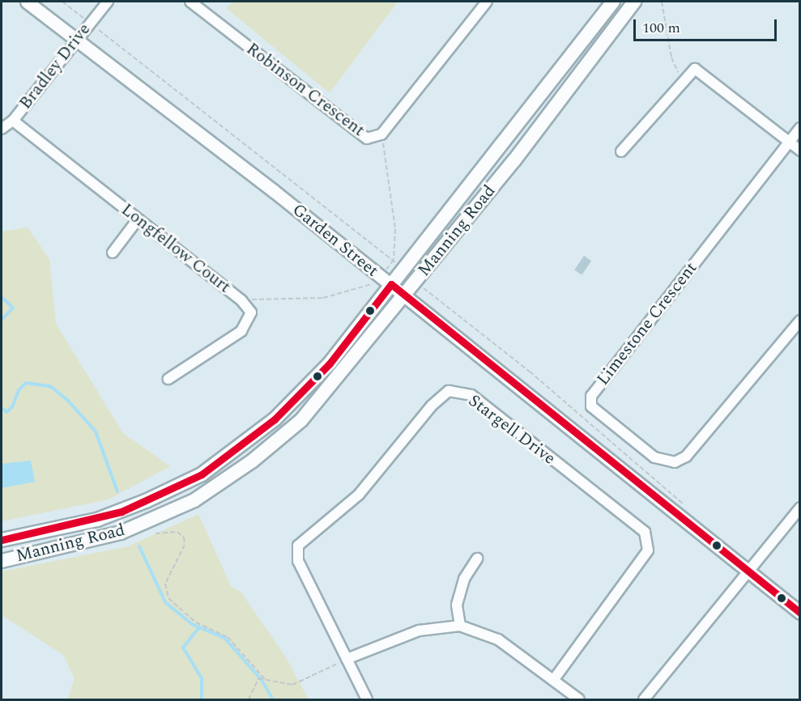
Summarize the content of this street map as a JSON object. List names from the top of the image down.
{
  "streets": {
    "main road": ["Manning Road"],
    "street": [
      "Bradley Drive",
      "Robinson Crescent",
      "Garden Street",
      "Longfellow Court",
      "Limestone Crescent",
      "Stargell Drive"
    ]
  },
  "crossings": [
    ["Bradley Drive", "Garden Street"],
    ["Bradley Drive", "Longfellow Court"],
    ["Manning Road", "Garden Street"]
  ],
  "scale_bar": "100 m"
}
